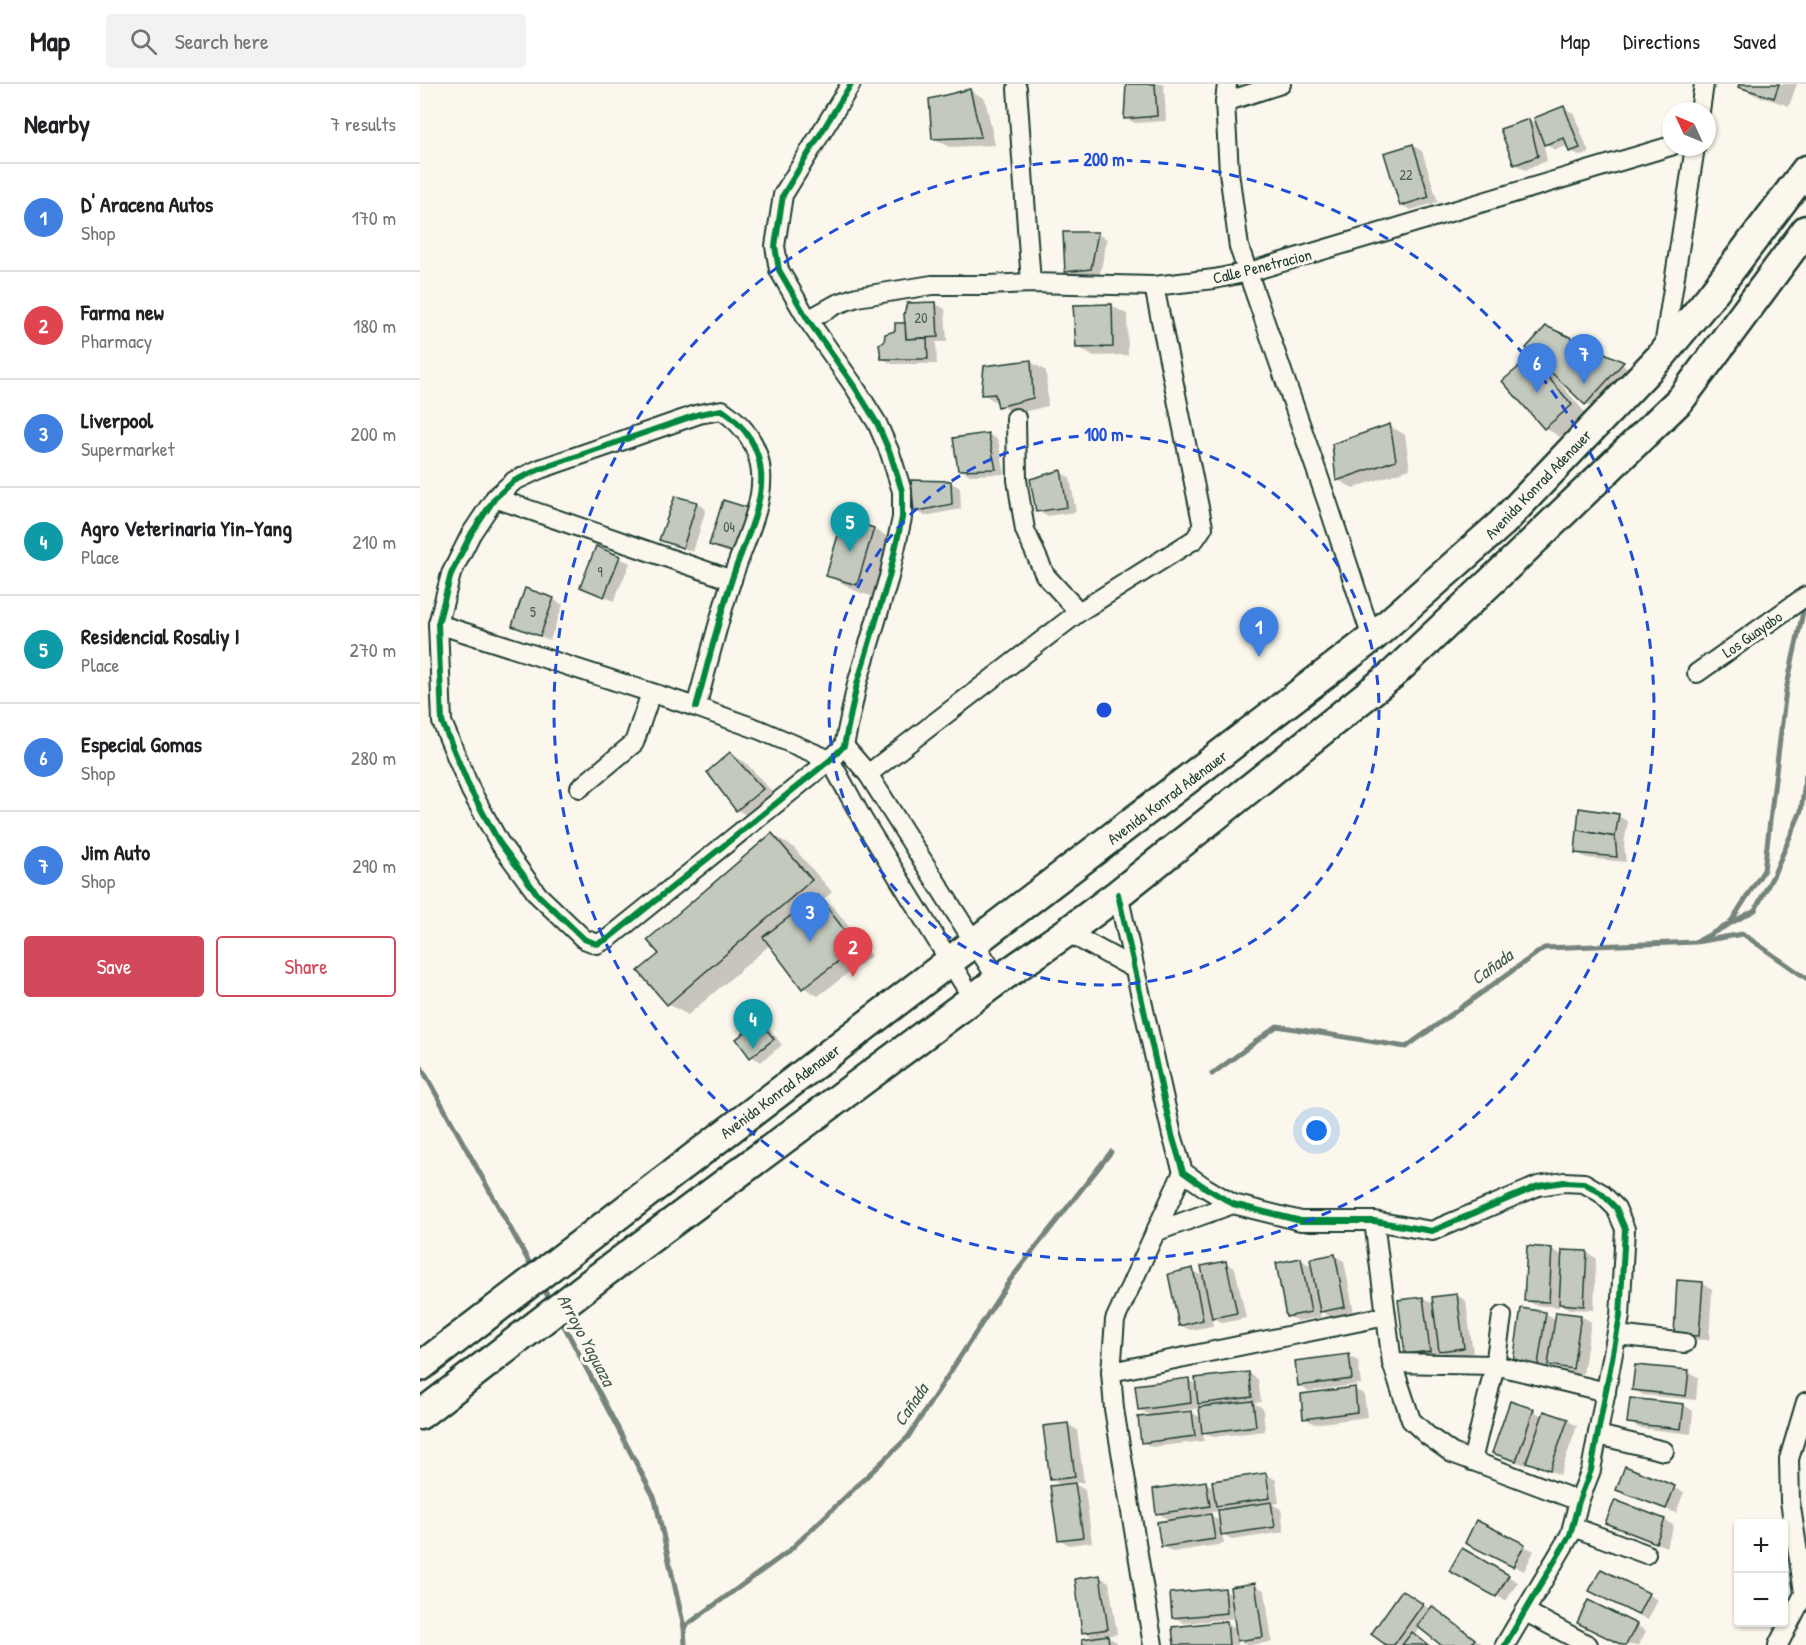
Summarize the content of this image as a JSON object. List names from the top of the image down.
{
  "streets": {
    "main road": ["Avenida Konrad Adenauer"],
    "street": ["Calle Penetracion", "Los Guayabo"]
  },
  "water": ["Cañada", "Arroyo Yaguaza"],
  "house_numbers": [
    "22",
    "20",
    "04",
    "9",
    "5"
  ],
  "north": "top left",
  "page": {
    "header": "Map",
    "search": "Search here",
    "nav": ["Map", "Directions", "Saved"],
    "heading": ["Nearby", "7 results"],
    "list": [
      {
        "mark": "1",
        "name": "D' Aracena Autos",
        "note": "Shop",
        "value": "170 m"
      },
      {
        "mark": "2",
        "name": "Farma new",
        "note": "Pharmacy",
        "value": "180 m"
      },
      {
        "mark": "3",
        "name": "Liverpool",
        "note": "Supermarket",
        "value": "200 m"
      },
      {
        "mark": "4",
        "name": "Agro Veterinaria Yin-Yang",
        "note": "Place",
        "value": "210 m"
      },
      {
        "mark": "5",
        "name": "Residencial Rosaliy I",
        "note": "Place",
        "value": "270 m"
      },
      {
        "mark": "6",
        "name": "Especial Gomas",
        "note": "Shop",
        "value": "280 m"
      },
      {
        "mark": "7",
        "name": "Jim Auto",
        "note": "Shop",
        "value": "290 m"
      }
    ],
    "pins": [
      "7",
      "6",
      "5",
      "1",
      "3",
      "2",
      "4"
    ],
    "buttons": ["Save", "Share"],
    "map_buttons": ["+", "−"]
  },
  "rings": ["200 m", "100 m"]
}
